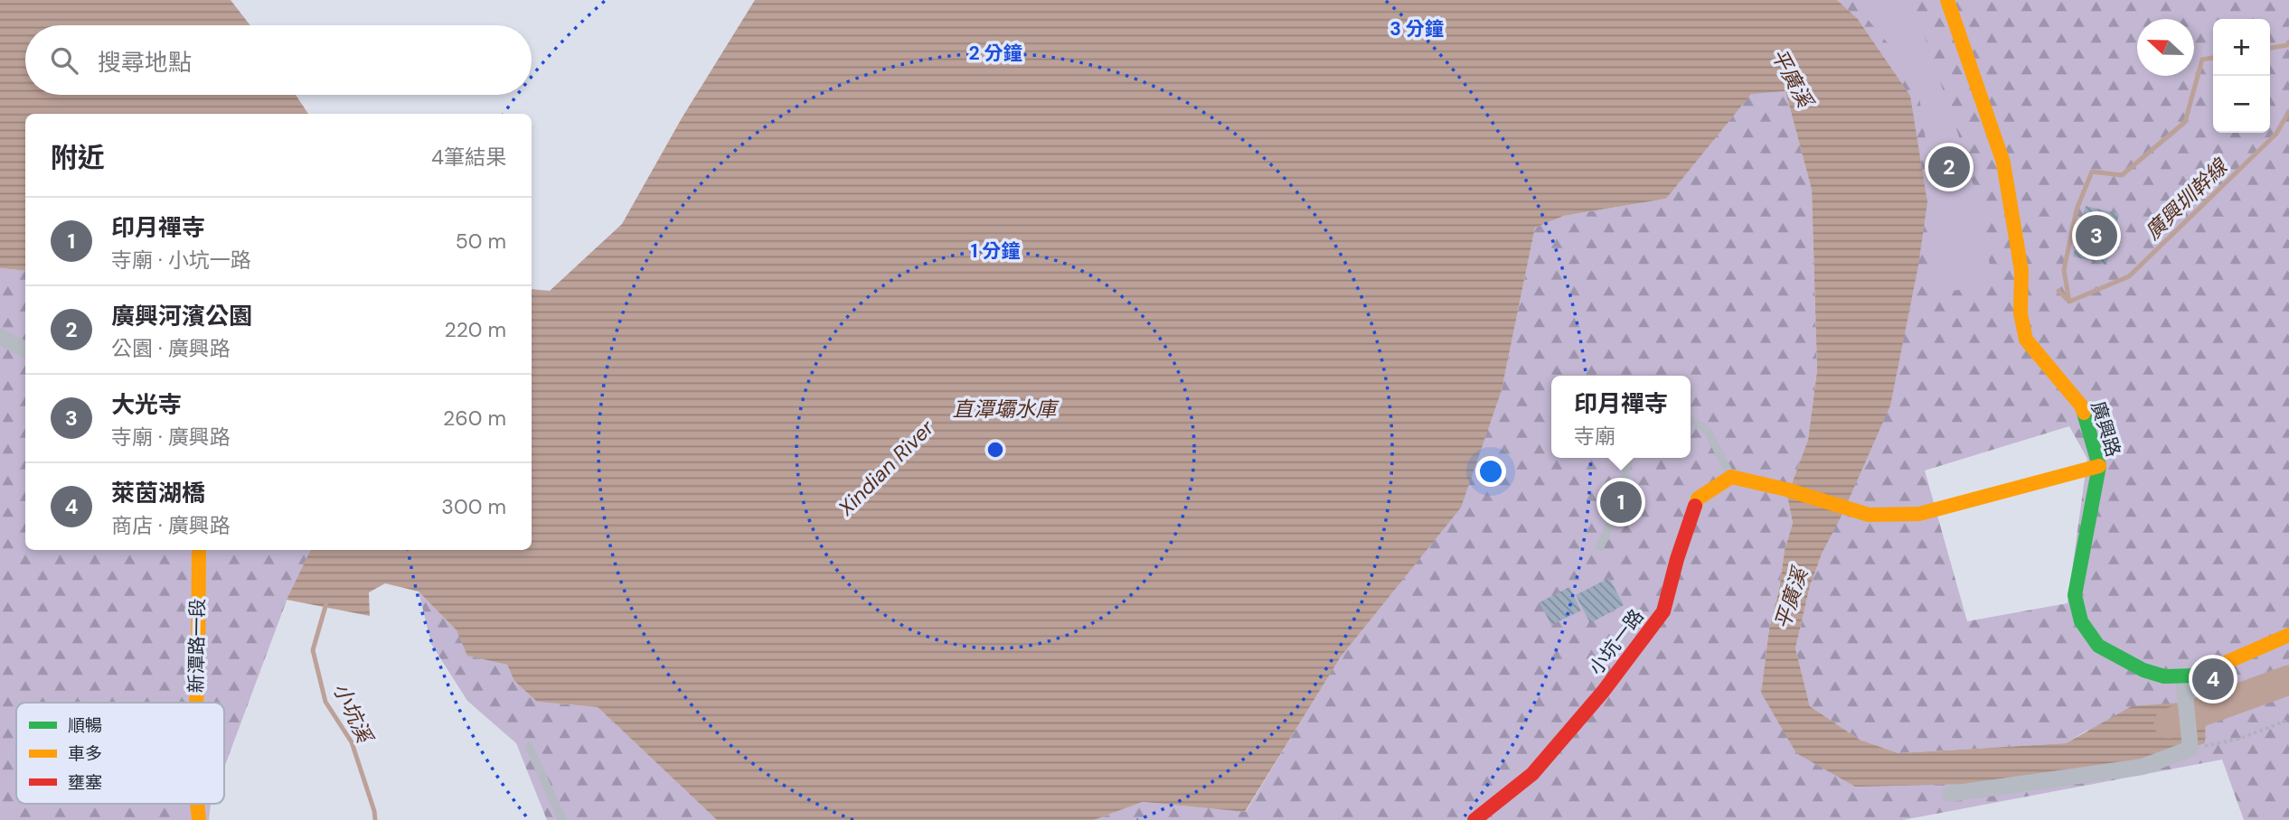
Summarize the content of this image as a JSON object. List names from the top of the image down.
{
  "streets": {
    "street": ["廣興路", "小坑一路", "新潭路一段"]
  },
  "water": [
    "平廣溪",
    "廣興圳幹線",
    "直潭壩水庫",
    "Xindian River",
    "小坑溪"
  ],
  "legend": ["順暢", "車多", "壅塞"],
  "north": "left",
  "page": {
    "map_buttons": ["+", "−"],
    "search": "搜尋地點",
    "heading": ["附近", "4筆結果"],
    "pins": [
      "2",
      "3",
      "1",
      "4"
    ],
    "list": [
      {
        "mark": "1",
        "name": "印月禪寺",
        "note": "寺廟 · 小坑一路",
        "value": "50 m"
      },
      {
        "mark": "2",
        "name": "廣興河濱公園",
        "note": "公園 · 廣興路",
        "value": "220 m"
      },
      {
        "mark": "3",
        "name": "大光寺",
        "note": "寺廟 · 廣興路",
        "value": "260 m"
      },
      {
        "mark": "4",
        "name": "萊茵湖橋",
        "note": "商店 · 廣興路",
        "value": "300 m"
      }
    ],
    "popup": ["印月禪寺", "寺廟"]
  },
  "rings": ["3 分鐘", "2 分鐘", "1 分鐘"]
}
